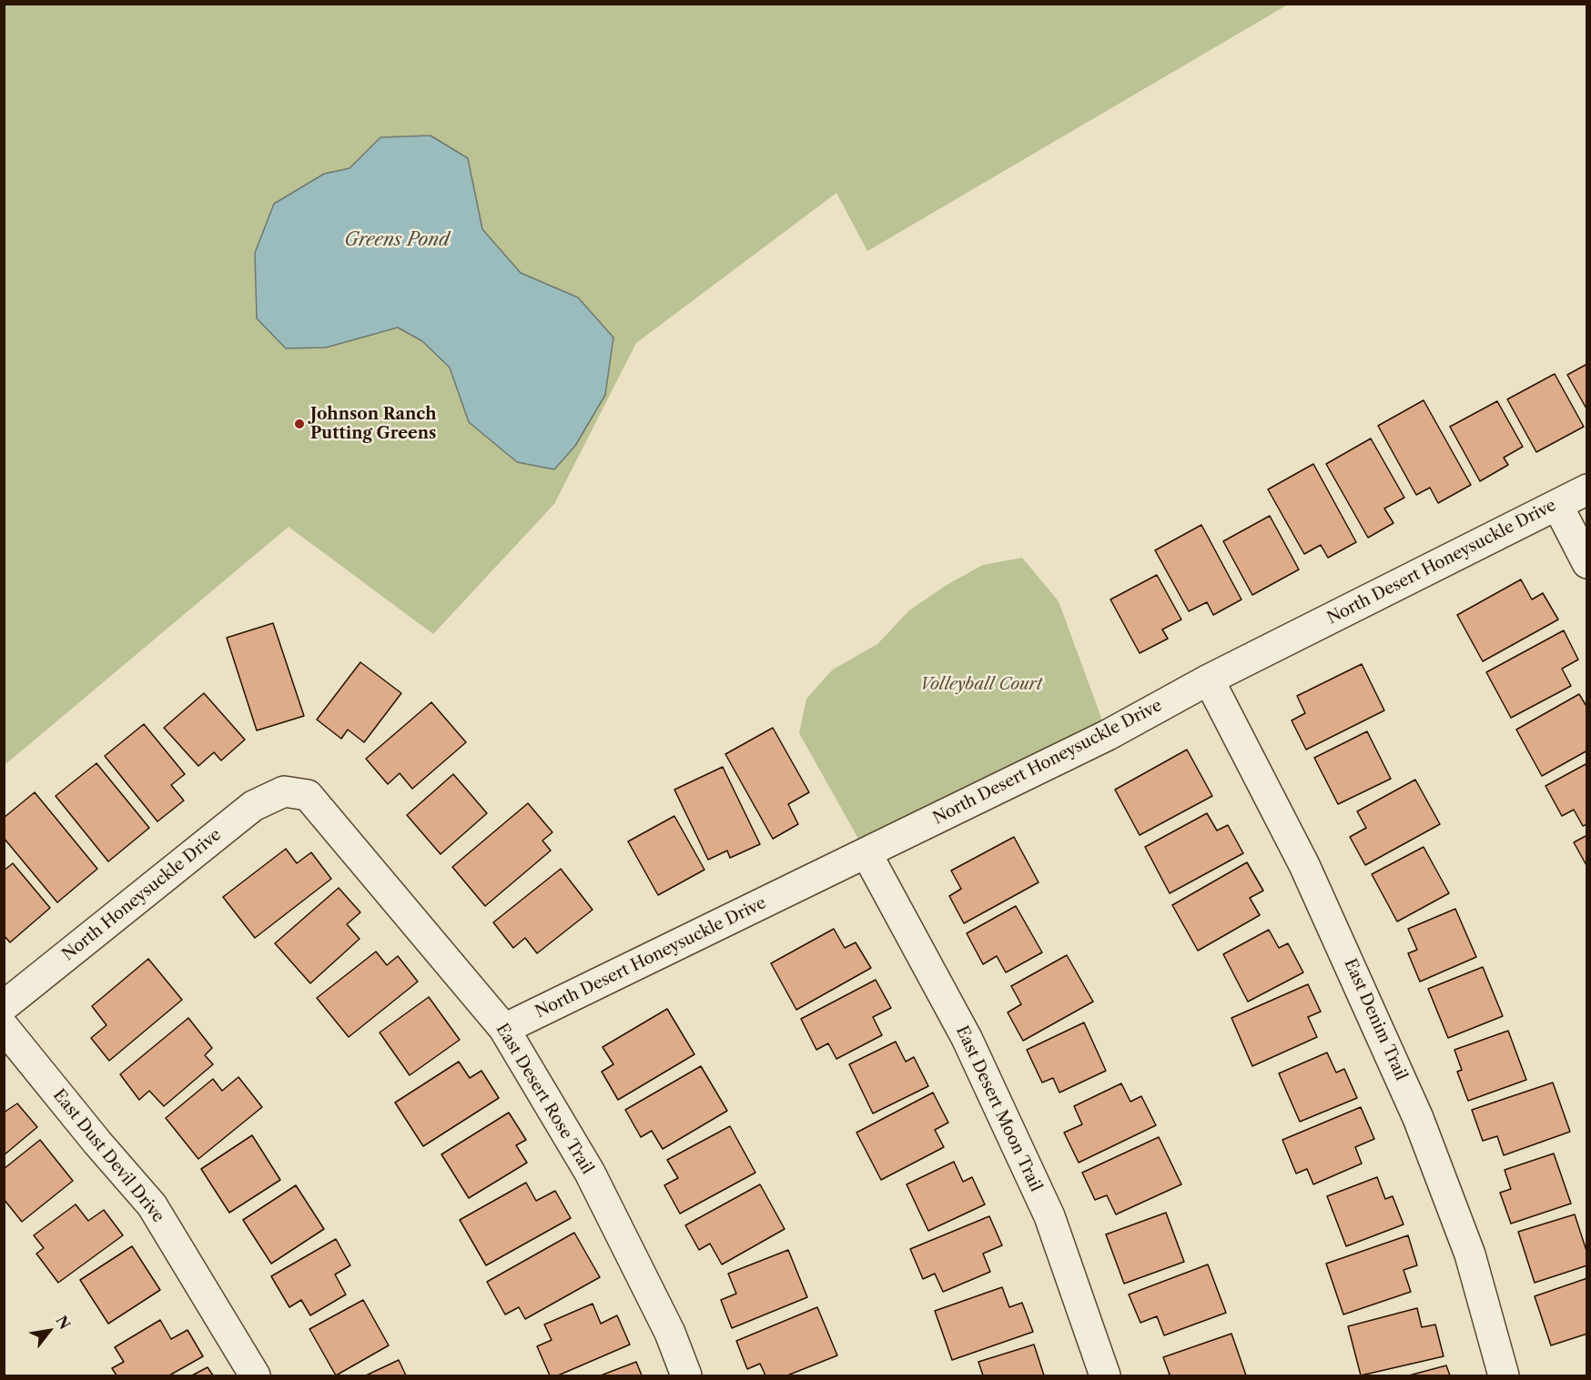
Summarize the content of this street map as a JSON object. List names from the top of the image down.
{
  "streets": {
    "street": [
      "North Desert Honeysuckle Drive",
      "North Honeysuckle Drive",
      "East Denim Trail",
      "East Desert Rose Trail",
      "East Desert Moon Trail",
      "East Dust Devil Drive"
    ]
  },
  "crossings": [
    ["North Desert Honeysuckle Drive", "East Denim Trail"],
    ["North Desert Honeysuckle Drive", "East Desert Rose Trail"],
    ["North Desert Honeysuckle Drive", "East Desert Moon Trail"],
    ["North Honeysuckle Drive", "East Desert Rose Trail"]
  ],
  "water": ["Greens Pond"],
  "parks": ["Volleyball Court"],
  "places": ["Johnson Ranch Putting Greens"],
  "north": "top right"
}
